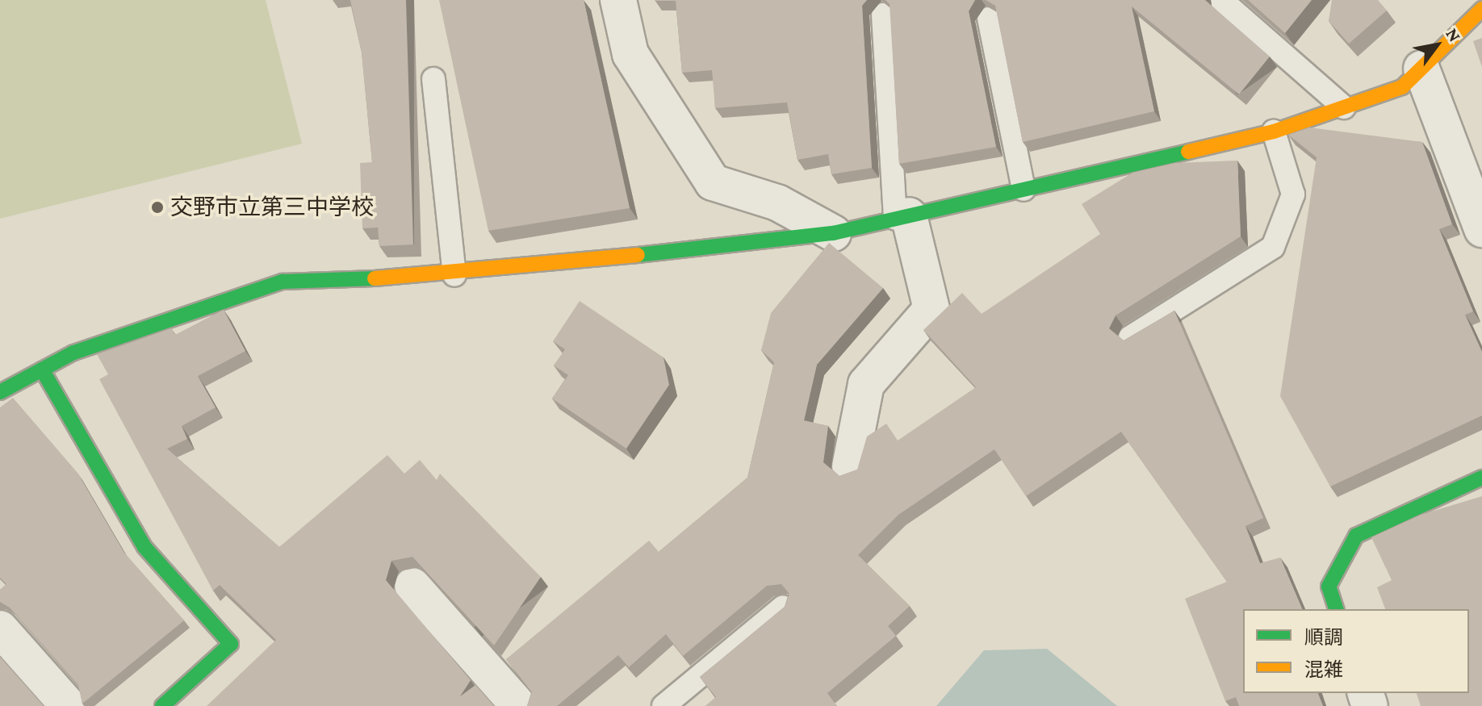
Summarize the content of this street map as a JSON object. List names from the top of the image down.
{
  "places": ["交野市立第三中学校"],
  "legend": ["順調", "混雑"],
  "north": "top right"
}
